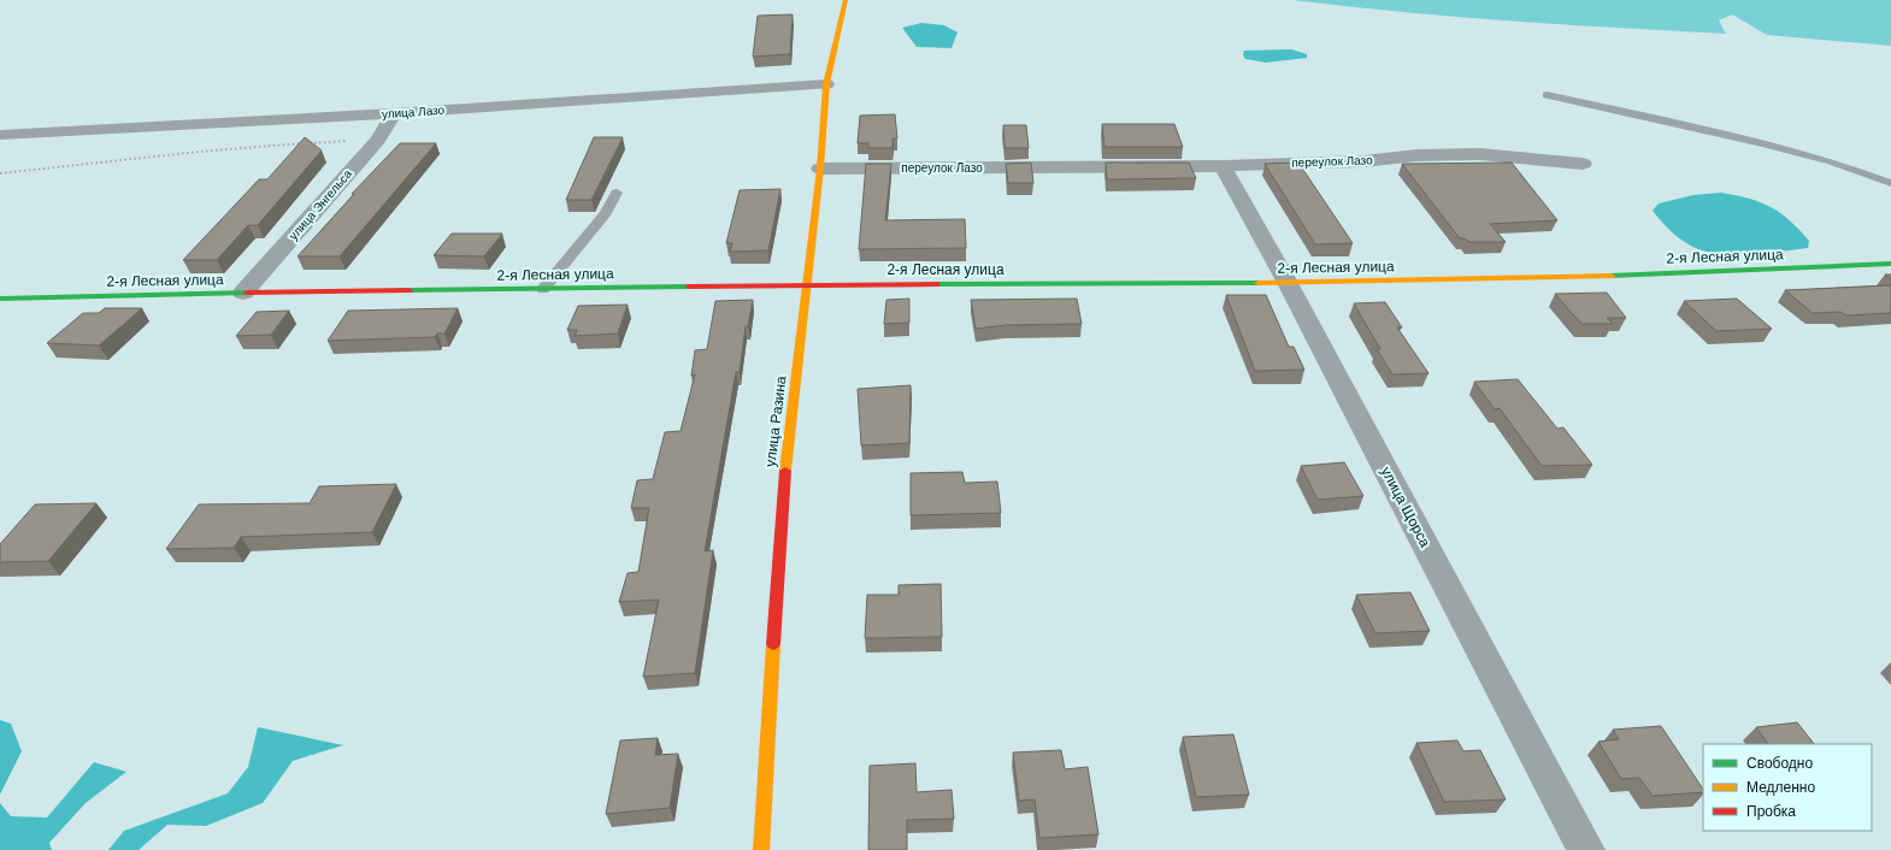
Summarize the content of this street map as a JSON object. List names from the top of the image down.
{
  "streets": {
    "street": [
      "улица Лазо",
      "переулок Лазо",
      "улица Энгельса",
      "2-я Лесная улица",
      "улица Разина",
      "улица Щорса"
    ]
  },
  "crossings": [
    ["улица Лазо", "улица Энгельса"],
    ["улица Лазо", "улица Разина"],
    ["переулок Лазо", "улица Разина"],
    ["переулок Лазо", "улица Щорса"],
    ["улица Энгельса", "2-я Лесная улица"],
    ["2-я Лесная улица", "улица Разина"],
    ["2-я Лесная улица", "улица Щорса"]
  ],
  "legend": ["Свободно", "Медленно", "Пробка"]
}
